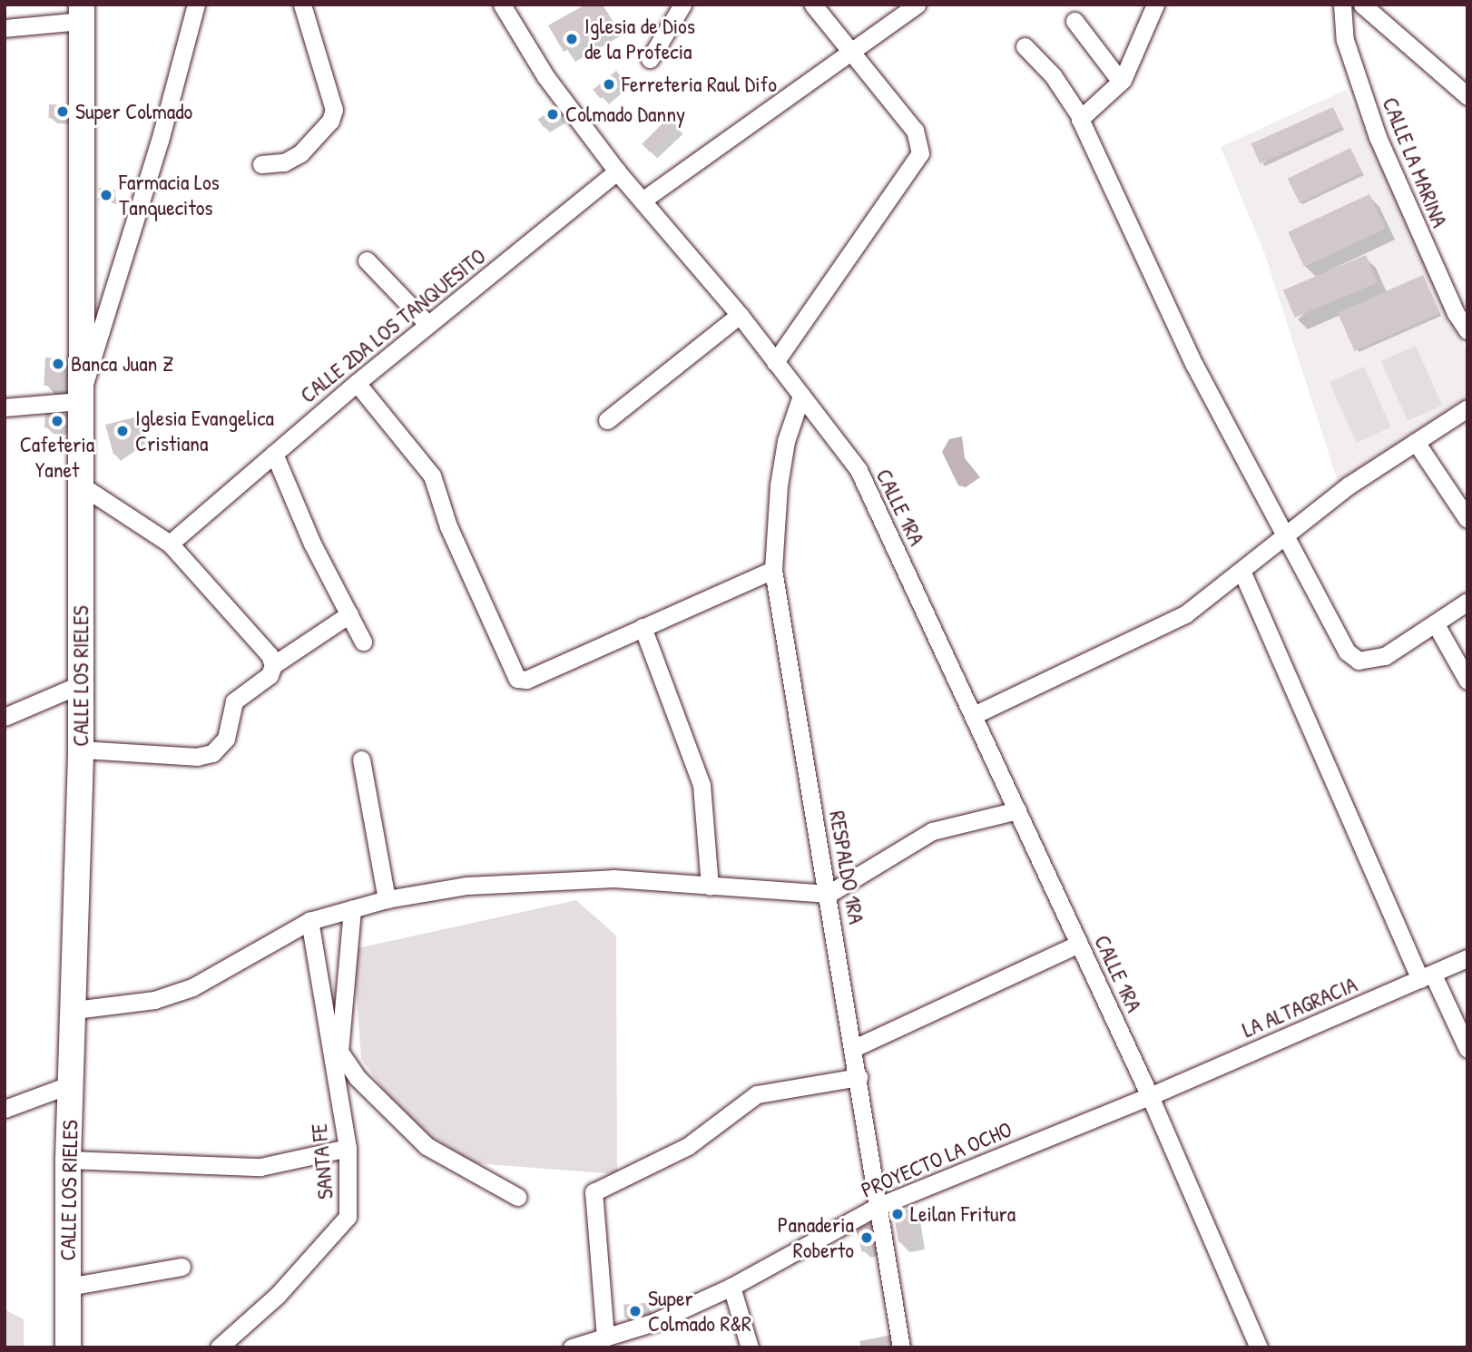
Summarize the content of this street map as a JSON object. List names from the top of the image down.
{
  "streets": {
    "street": [
      "CALLE LA MARINA",
      "CALLE 2DA LOS TANQUESITO",
      "CALLE 1RA",
      "CALLE LOS RIELES",
      "RESPALDO 1RA",
      "LA ALTAGRACIA",
      "PROYECTO LA OCHO",
      "SANTA FE"
    ]
  },
  "crossings": [
    ["CALLE 2DA LOS TANQUESITO", "CALLE 1RA"],
    ["CALLE 1RA", "RESPALDO 1RA"],
    ["CALLE 1RA", "LA ALTAGRACIA"],
    ["CALLE 1RA", "PROYECTO LA OCHO"],
    ["RESPALDO 1RA", "PROYECTO LA OCHO"],
    ["LA ALTAGRACIA", "PROYECTO LA OCHO"]
  ],
  "places": [
    "Iglesia de Dios de la Profecia",
    "Ferreteria Raul Difo",
    "Super Colmado",
    "Colmado Danny",
    "Farmacia Los Tanquecitos",
    "Banca Juan Z",
    "Cafeteria Yanet",
    "Iglesia Evangelica Cristiana",
    "Leilan Fritura",
    "Panaderia Roberto",
    "Super Colmado R&R"
  ]
}
